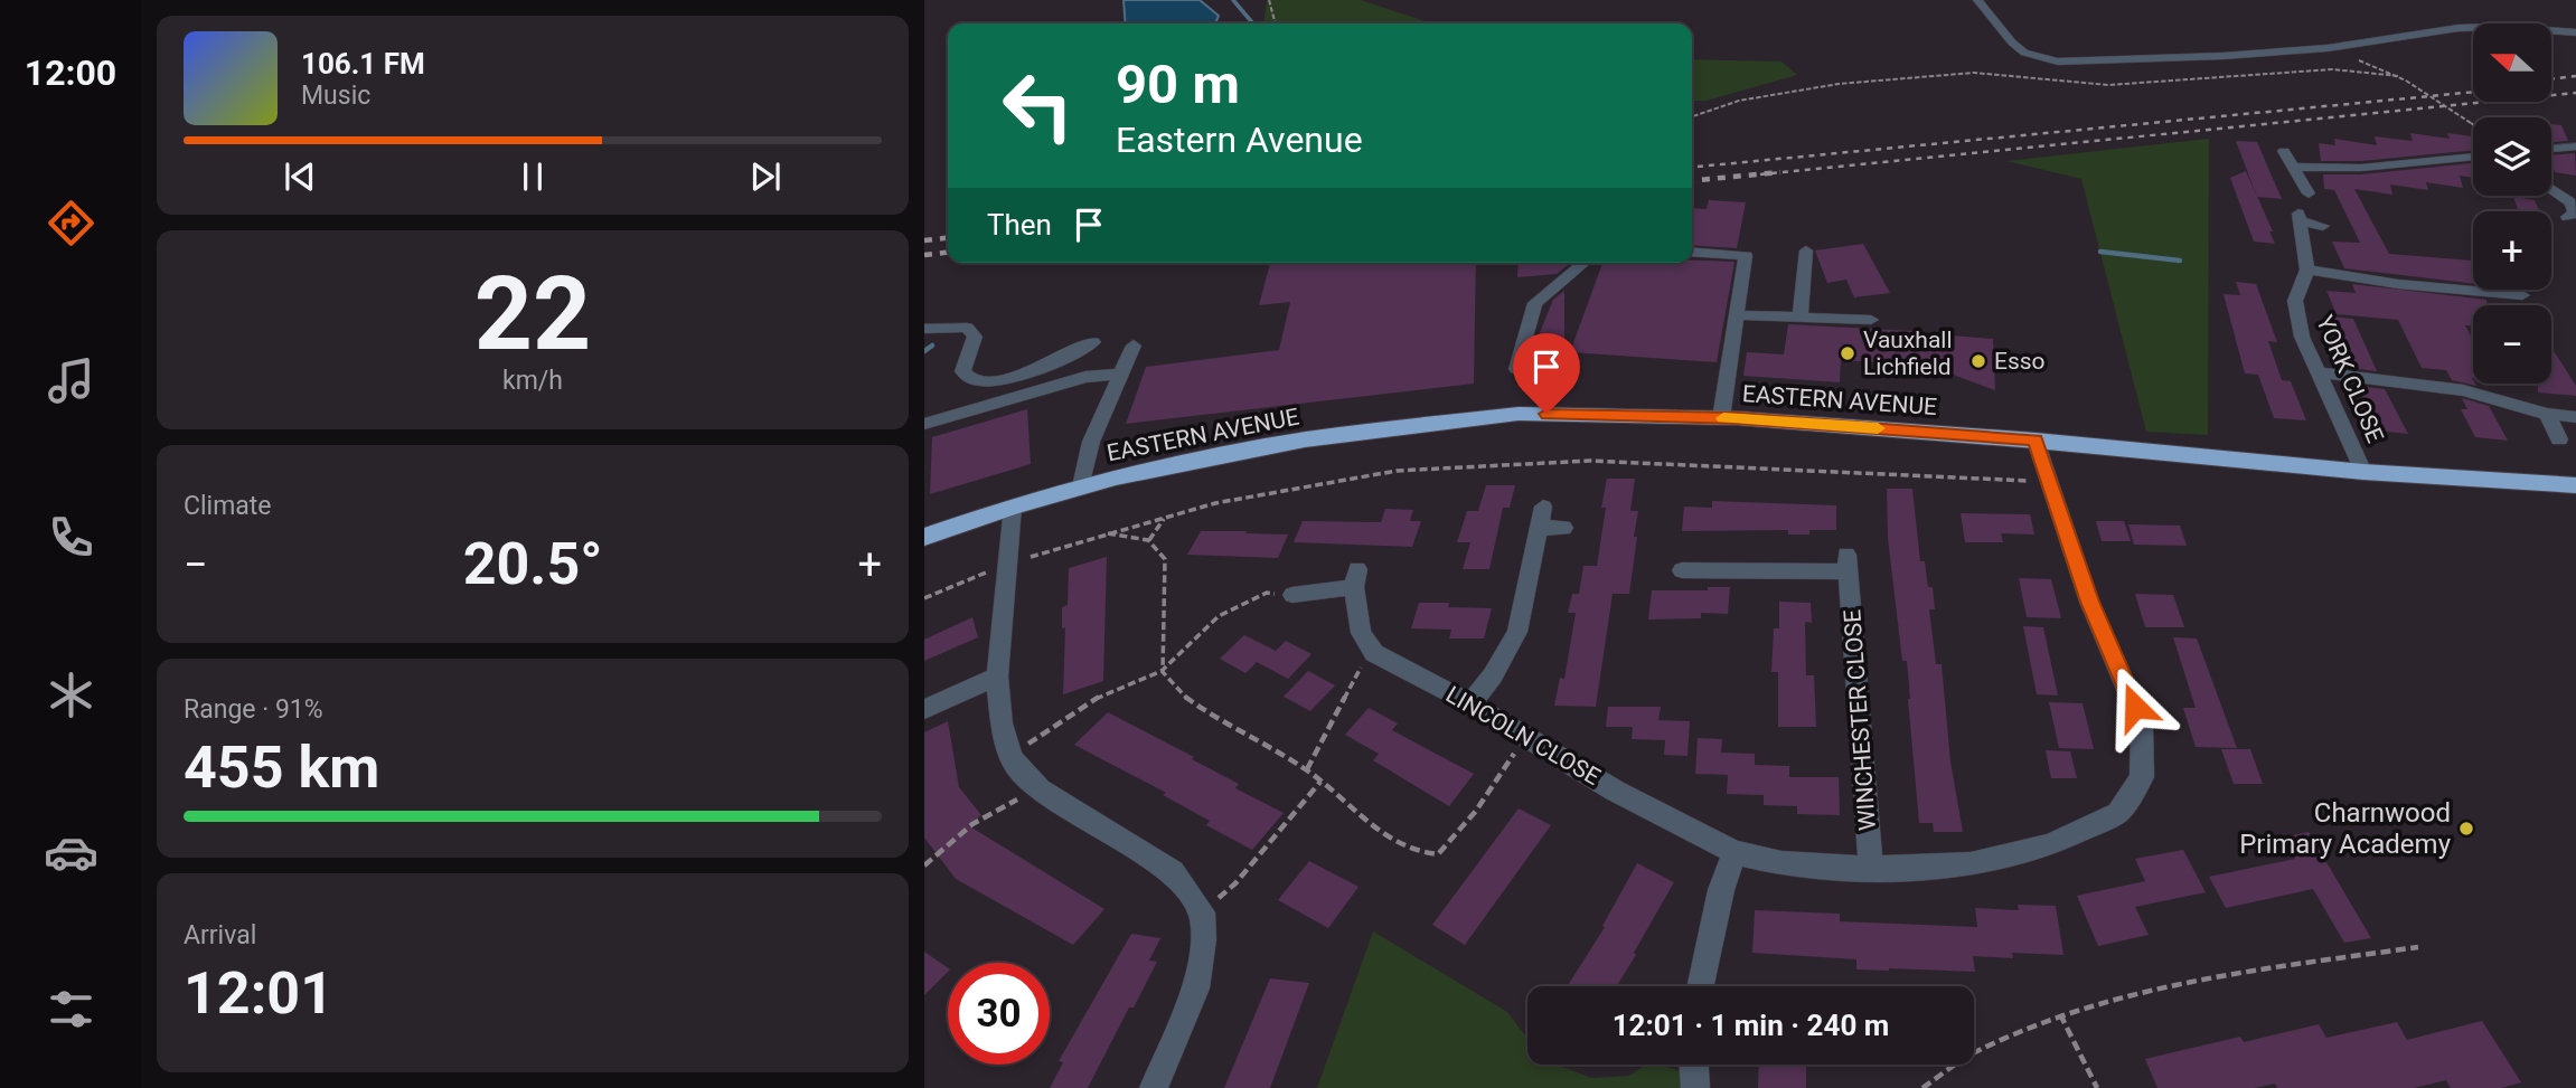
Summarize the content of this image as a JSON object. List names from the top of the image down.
{
  "streets": {
    "highway": ["EASTERN AVENUE"],
    "street": ["YORK CLOSE", "WINCHESTER CLOSE", "LINCOLN CLOSE"]
  },
  "crossings": [
    ["YORK CLOSE", "EASTERN AVENUE"],
    ["EASTERN AVENUE", "LINCOLN CLOSE"],
    ["WINCHESTER CLOSE", "LINCOLN CLOSE"]
  ],
  "places": ["Vauxhall Lichfield", "Esso", "Charnwood Primary Academy"],
  "north": "left",
  "page": {
    "tabs": "12:00",
    "map_buttons": ["+", "−"],
    "turn": ["90 m", "Eastern Avenue"],
    "song": ["106.1 FM", "Music"],
    "then": "Then",
    "tile": [
      ["22", "km/h"],
      "Climate",
      ["Range · 91%", "455 km"],
      ["Arrival", "12:01"]
    ],
    "heat": ["−", "20.5°", "+"],
    "limit": "30",
    "trip": "12:01 · 1 min · 240 m"
  }
}
